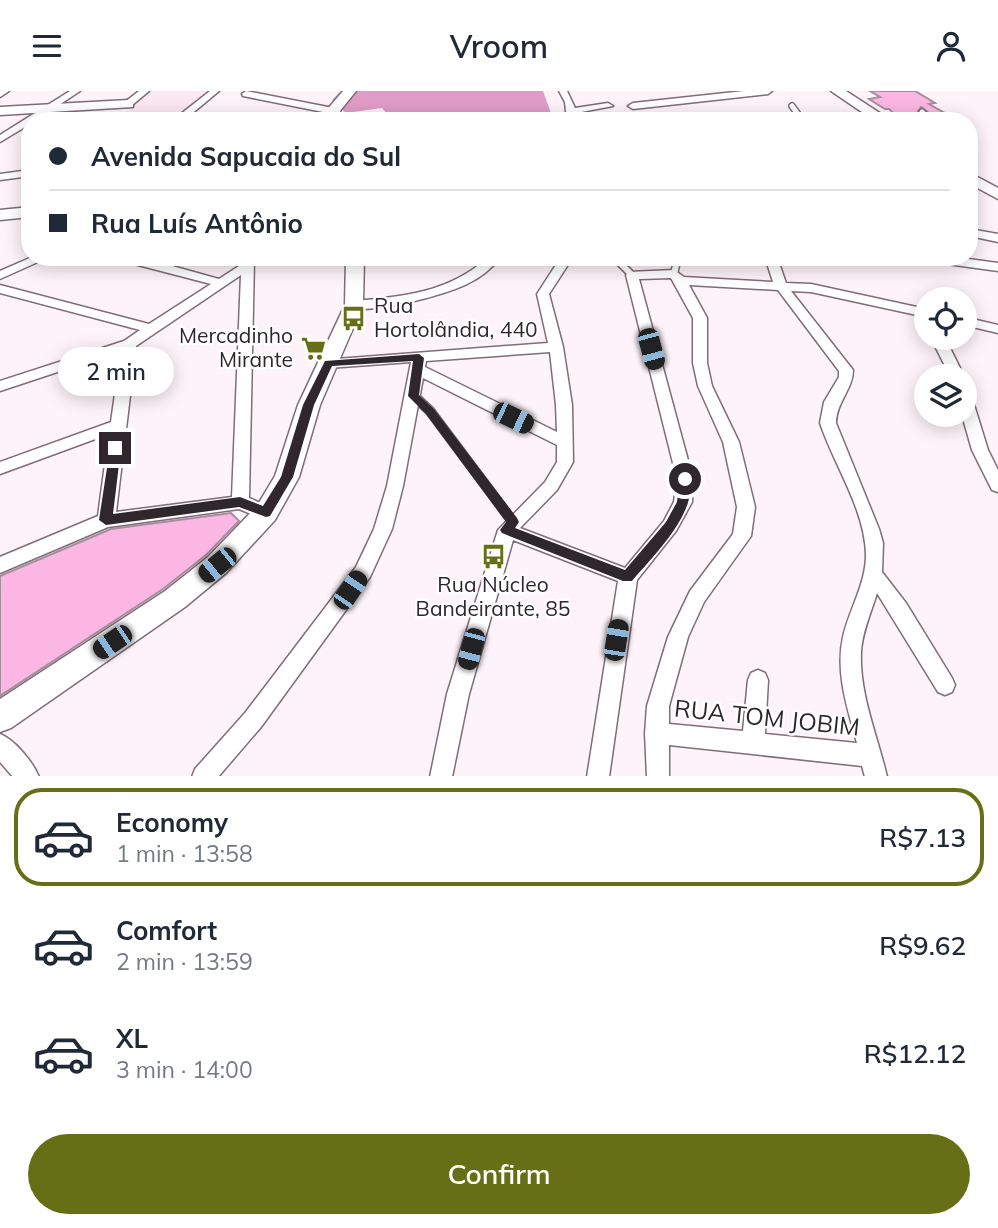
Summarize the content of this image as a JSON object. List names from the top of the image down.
{
  "streets": {
    "street": ["RUA TOM JOBIM"]
  },
  "places": {
    "bus stop": ["Rua Hortolândia, 440", "Rua Núcleo Bandeirante, 85"],
    "supermarket": ["Mercadinho Mirante"]
  },
  "page": {
    "header": "Vroom",
    "banner": ["Avenida Sapucaia do Sul", "Rua Luís Antônio"],
    "bubble": "2 min",
    "list": [
      {
        "name": "Economy",
        "note": "1 min · 13:58",
        "value": "R$7.13"
      },
      {
        "name": "Comfort",
        "note": "2 min · 13:59",
        "value": "R$9.62"
      },
      {
        "name": "XL",
        "note": "3 min · 14:00",
        "value": "R$12.12"
      }
    ],
    "buttons": "Confirm"
  }
}
